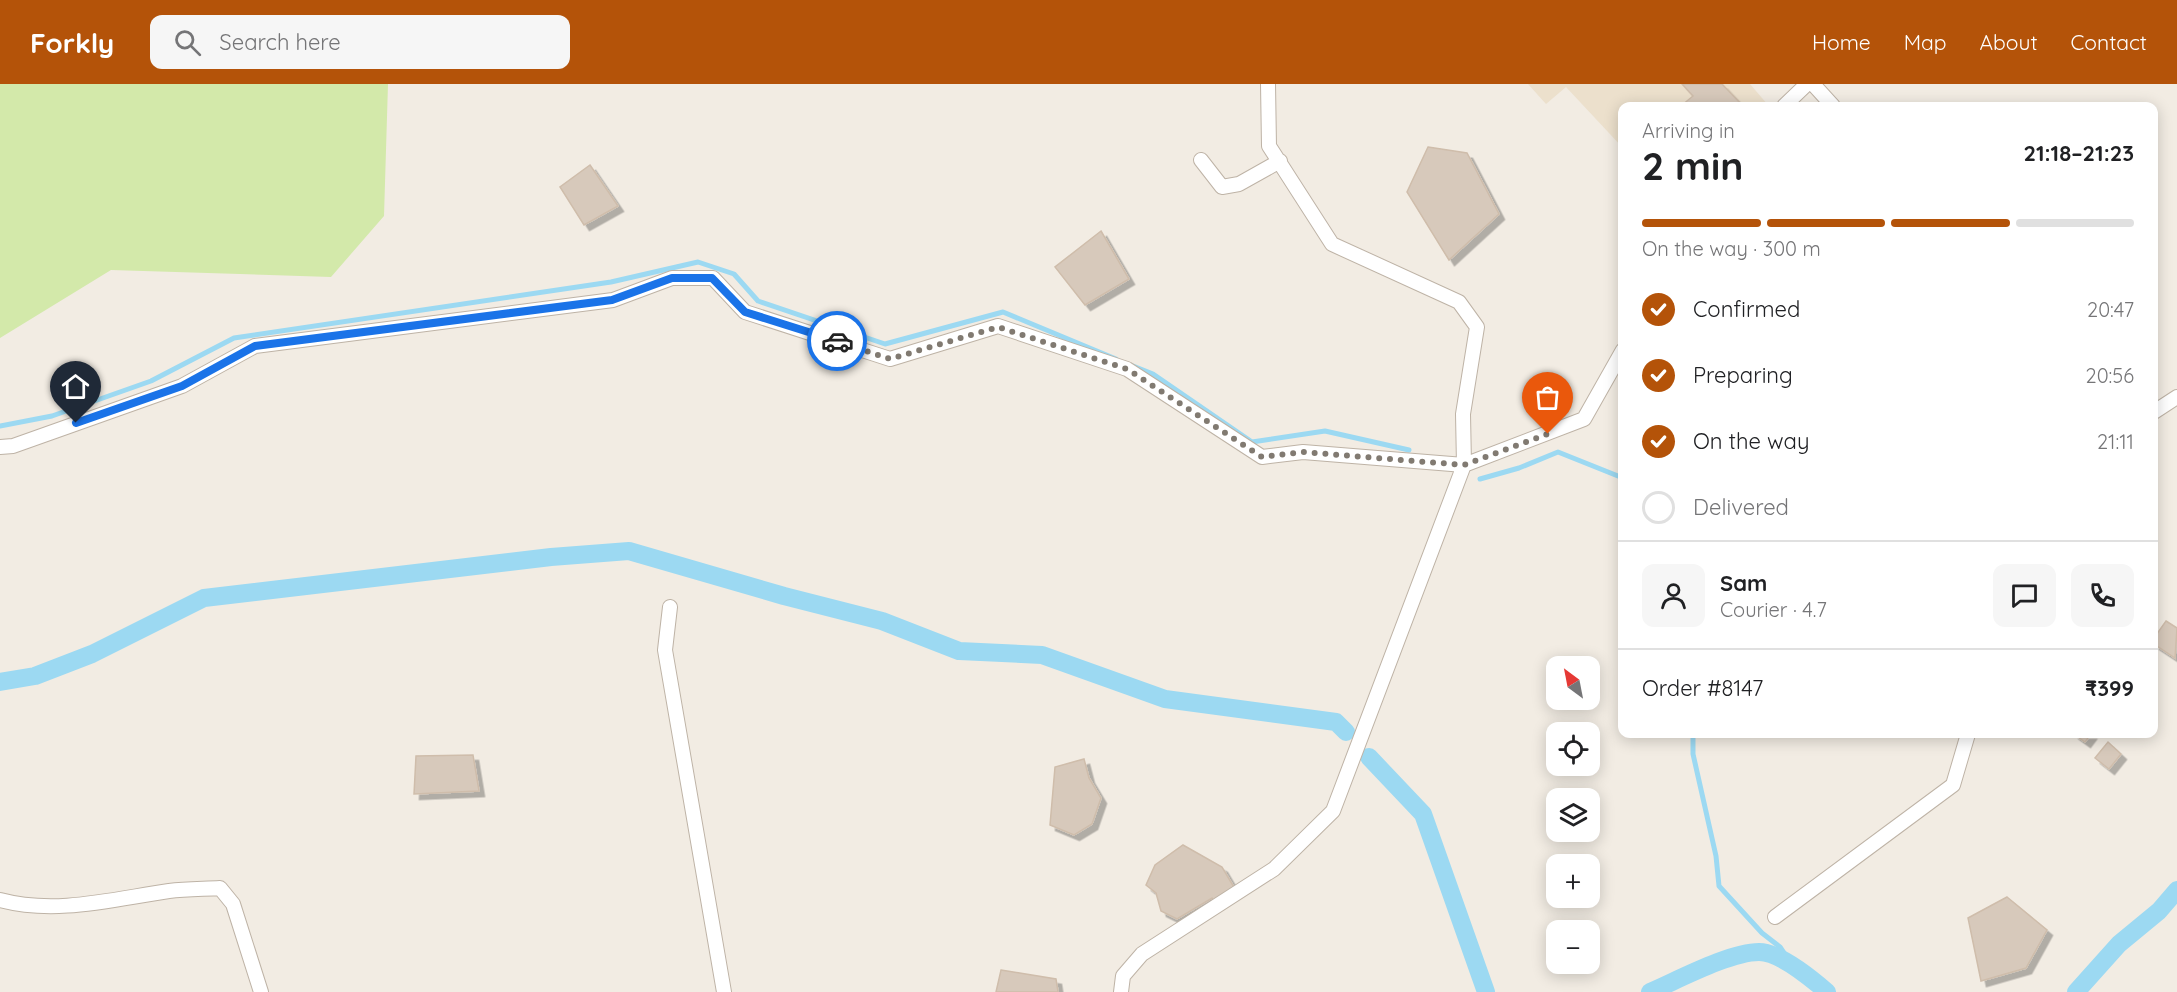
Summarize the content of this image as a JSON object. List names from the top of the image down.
{
  "north": "top left",
  "page": {
    "header": "Forkly",
    "search": "Search here",
    "nav": [
      "Home",
      "Map",
      "About",
      "Contact"
    ],
    "heading": ["2 min", "Arriving in", "21:18–21:23"],
    "panel": [
      "Sam",
      "Courier · 4.7",
      "Order #8147",
      "₹399"
    ],
    "bar": "On the way · 300 m",
    "list": [
      ["Confirmed", "20:47"],
      ["Preparing", "20:56"],
      ["On the way", "21:11"],
      "Delivered"
    ],
    "map_buttons": ["+", "−"]
  }
}
